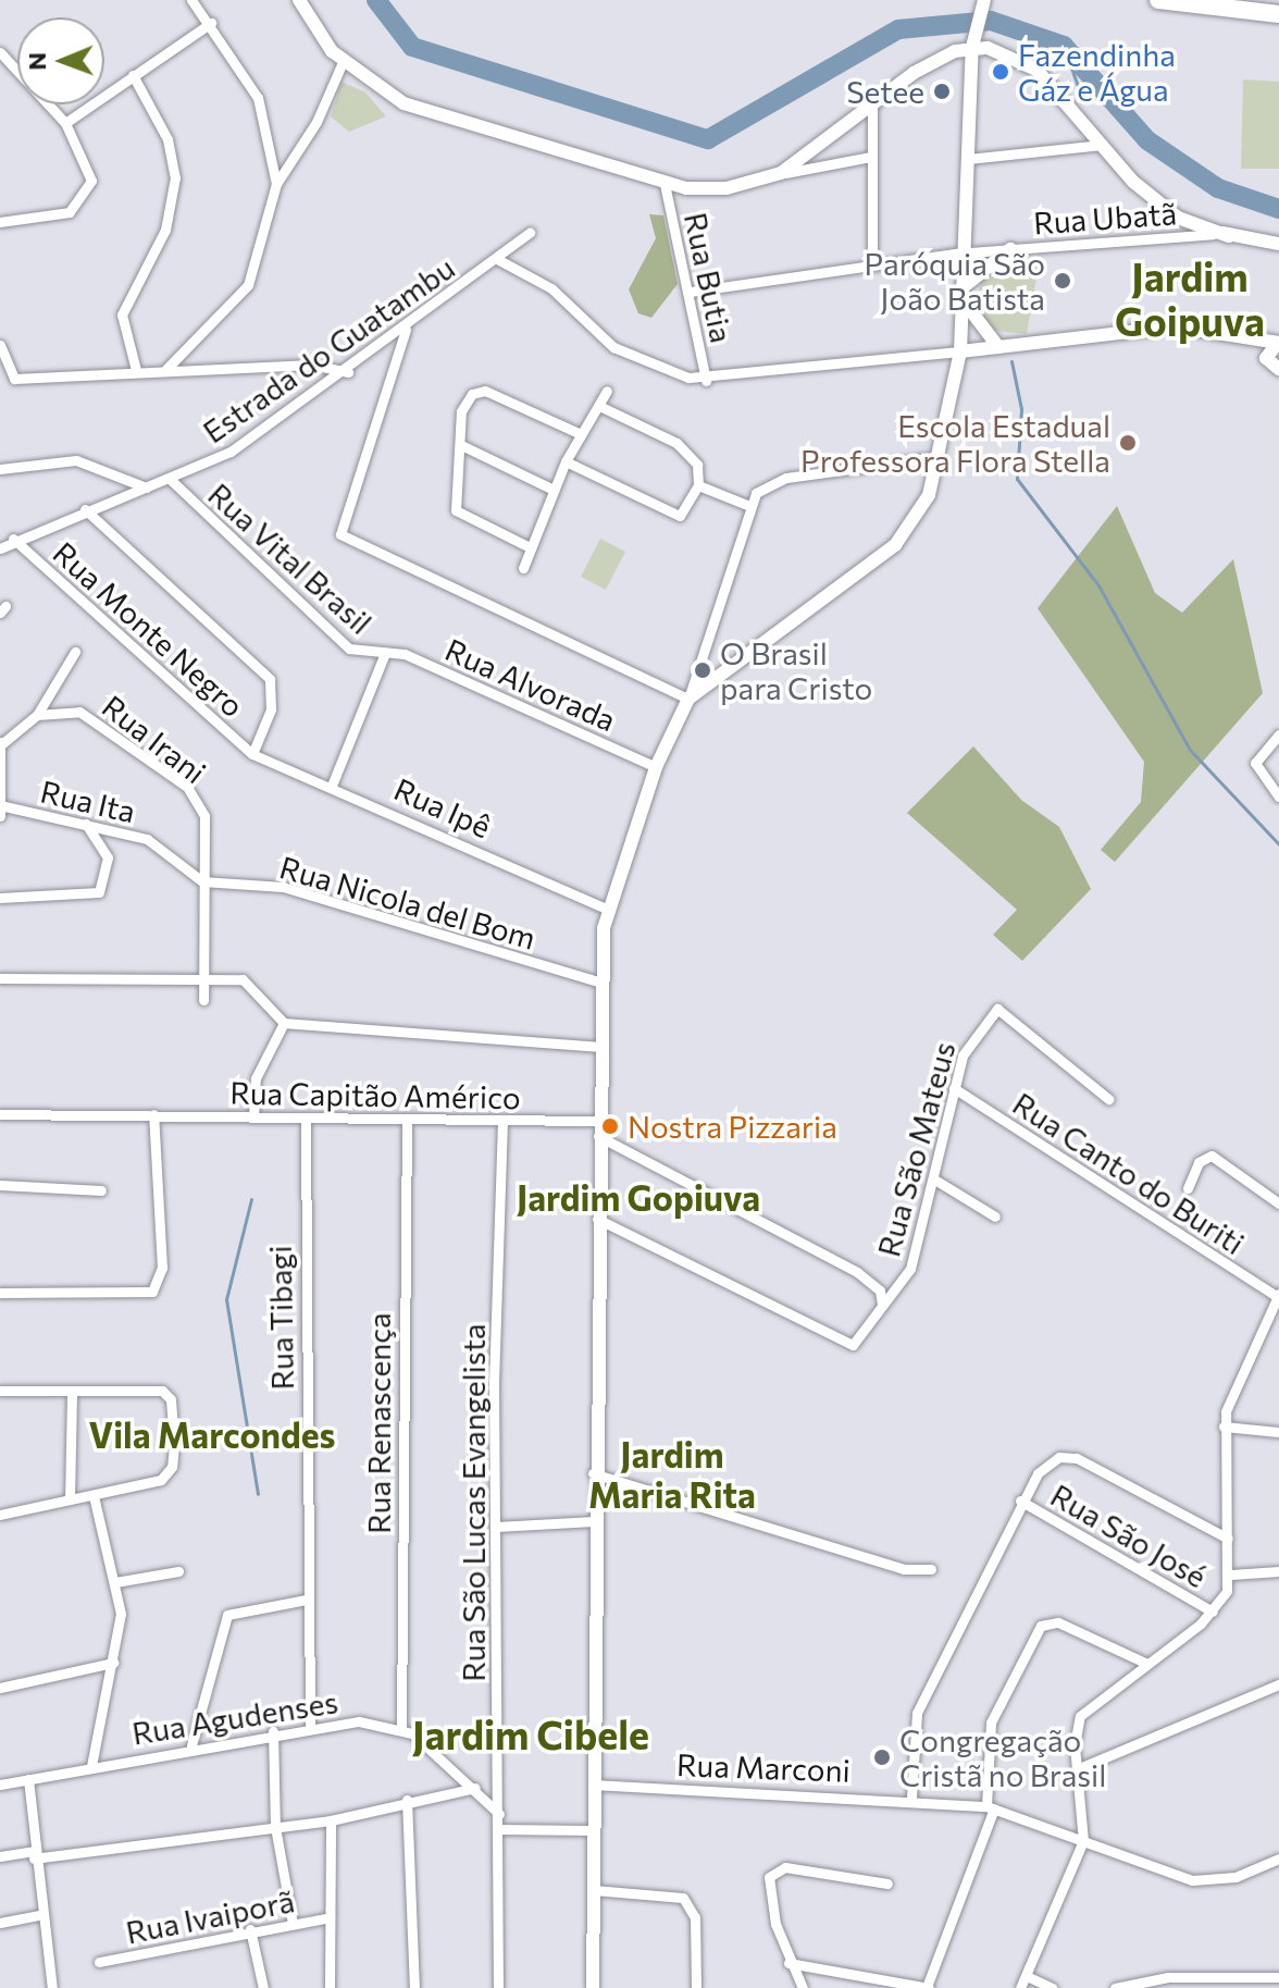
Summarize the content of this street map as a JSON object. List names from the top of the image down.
{
  "streets": {
    "street": [
      "Rua Ubatã",
      "Rua Butia",
      "Estrada do Guatambu",
      "Rua Vital Brasil",
      "Rua Monte Negro",
      "Rua Alvorada",
      "Rua Irani",
      "Rua Ita",
      "Rua Ipê",
      "Rua Nicola del Bom",
      "Rua Capitão Américo",
      "Rua São Mateus",
      "Rua Canto do Buriti",
      "Rua Tibagi",
      "Rua Renascença",
      "Rua São Lucas Evangelista",
      "Rua São José",
      "Rua Agudenses",
      "Rua Marconi",
      "Rua Ivaiporã"
    ]
  },
  "crossings": [
    ["Rua Ubatã", "Rua Butia"],
    ["Estrada do Guatambu", "Rua Vital Brasil"],
    ["Estrada do Guatambu", "Rua Monte Negro"],
    ["Rua Vital Brasil", "Rua Alvorada"],
    ["Rua Monte Negro", "Rua Ipê"],
    ["Rua Irani", "Rua Ita"],
    ["Rua Irani", "Rua Nicola del Bom"],
    ["Rua Ita", "Rua Nicola del Bom"],
    ["Rua Capitão Américo", "Rua Tibagi"],
    ["Rua Capitão Américo", "Rua Renascença"],
    ["Rua Capitão Américo", "Rua São Lucas Evangelista"],
    ["Rua São Mateus", "Rua Canto do Buriti"],
    ["Rua Tibagi", "Rua Agudenses"],
    ["Rua Renascença", "Rua Agudenses"]
  ],
  "districts": [
    "Jardim Goipuva",
    "Jardim Gopiuva",
    "Vila Marcondes",
    "Jardim Maria Rita",
    "Jardim Cibele"
  ],
  "places": [
    "Fazendinha Gáz e Água",
    "Setee",
    "Paróquia São João Batista",
    "Escola Estadual Professora Flora Stella",
    "O Brasil para Cristo",
    "Nostra Pizzaria",
    "Congregação Cristã no Brasil"
  ],
  "north": "left"
}
